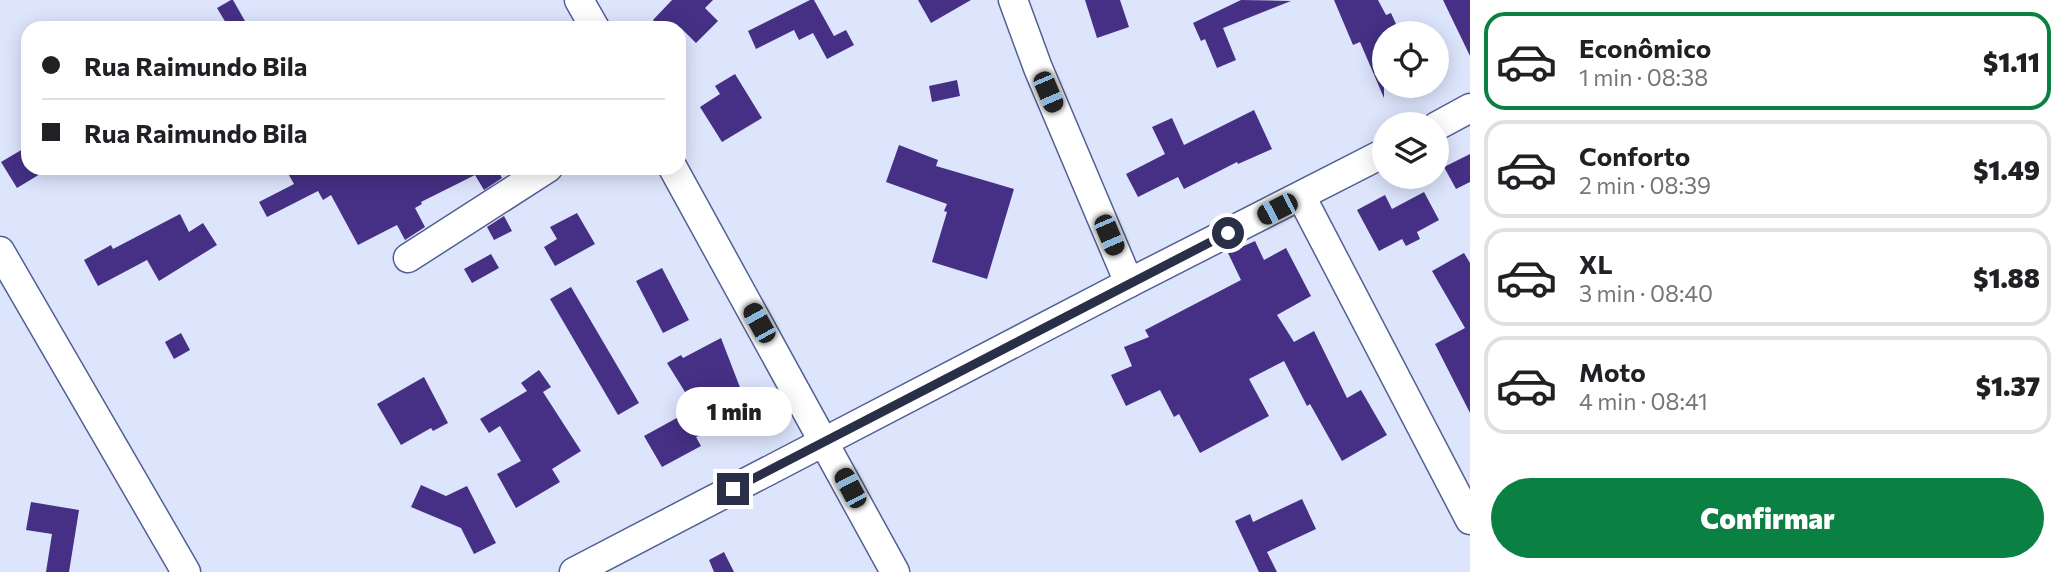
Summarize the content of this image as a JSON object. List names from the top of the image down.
{
  "page": {
    "list": [
      {
        "name": "Econômico",
        "note": "1 min · 08:38",
        "value": "$1.11"
      },
      {
        "name": "Conforto",
        "note": "2 min · 08:39",
        "value": "$1.49"
      },
      {
        "name": "XL",
        "note": "3 min · 08:40",
        "value": "$1.88"
      },
      {
        "name": "Moto",
        "note": "4 min · 08:41",
        "value": "$1.37"
      }
    ],
    "banner": ["Rua Raimundo Bila", "Rua Raimundo Bila"],
    "bubble": "1 min",
    "buttons": "Confirmar"
  }
}
